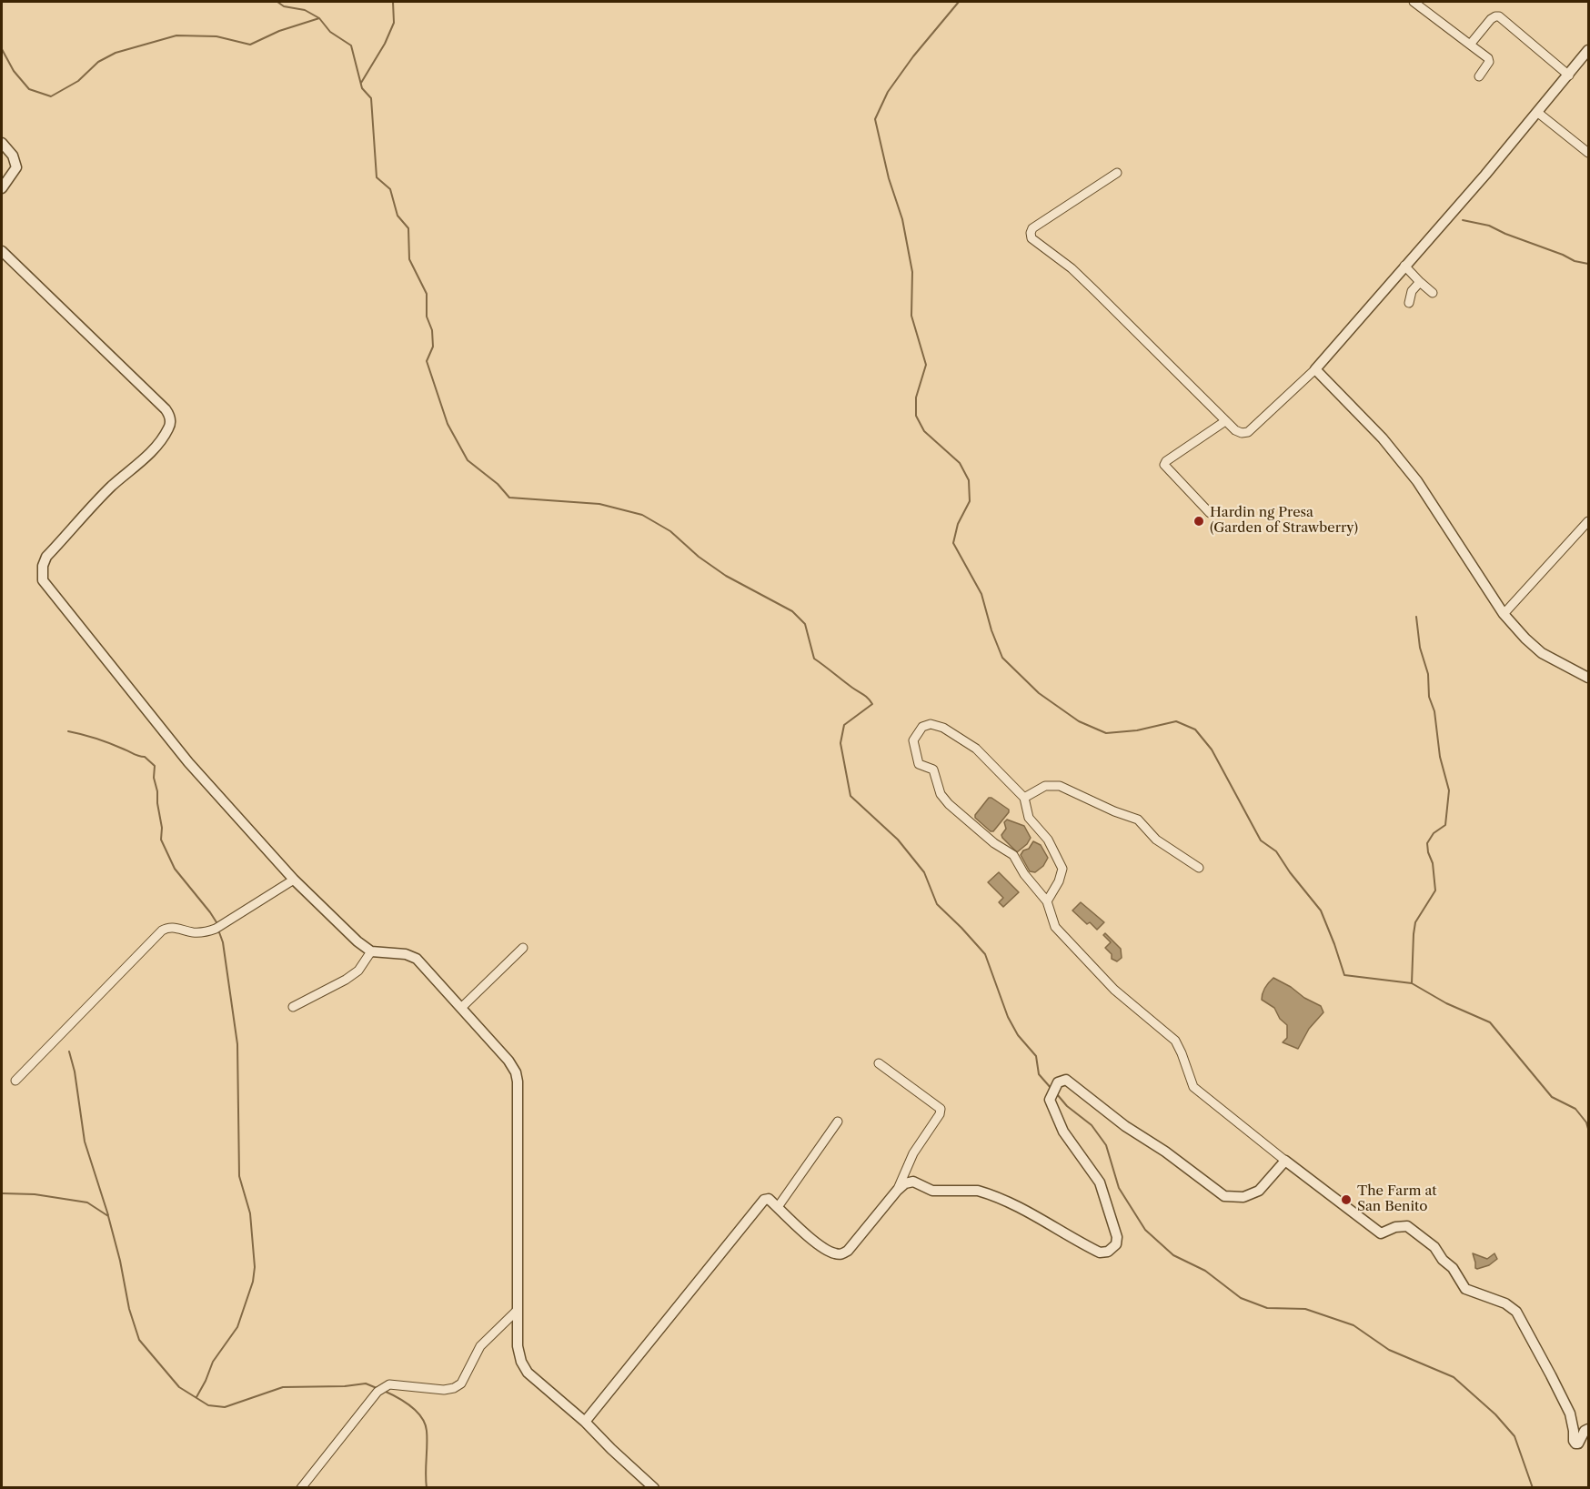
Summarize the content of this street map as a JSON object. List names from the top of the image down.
{
  "places": ["Hardin ng Presa (Garden of Strawberry)", "The Farm at San Benito"]
}
